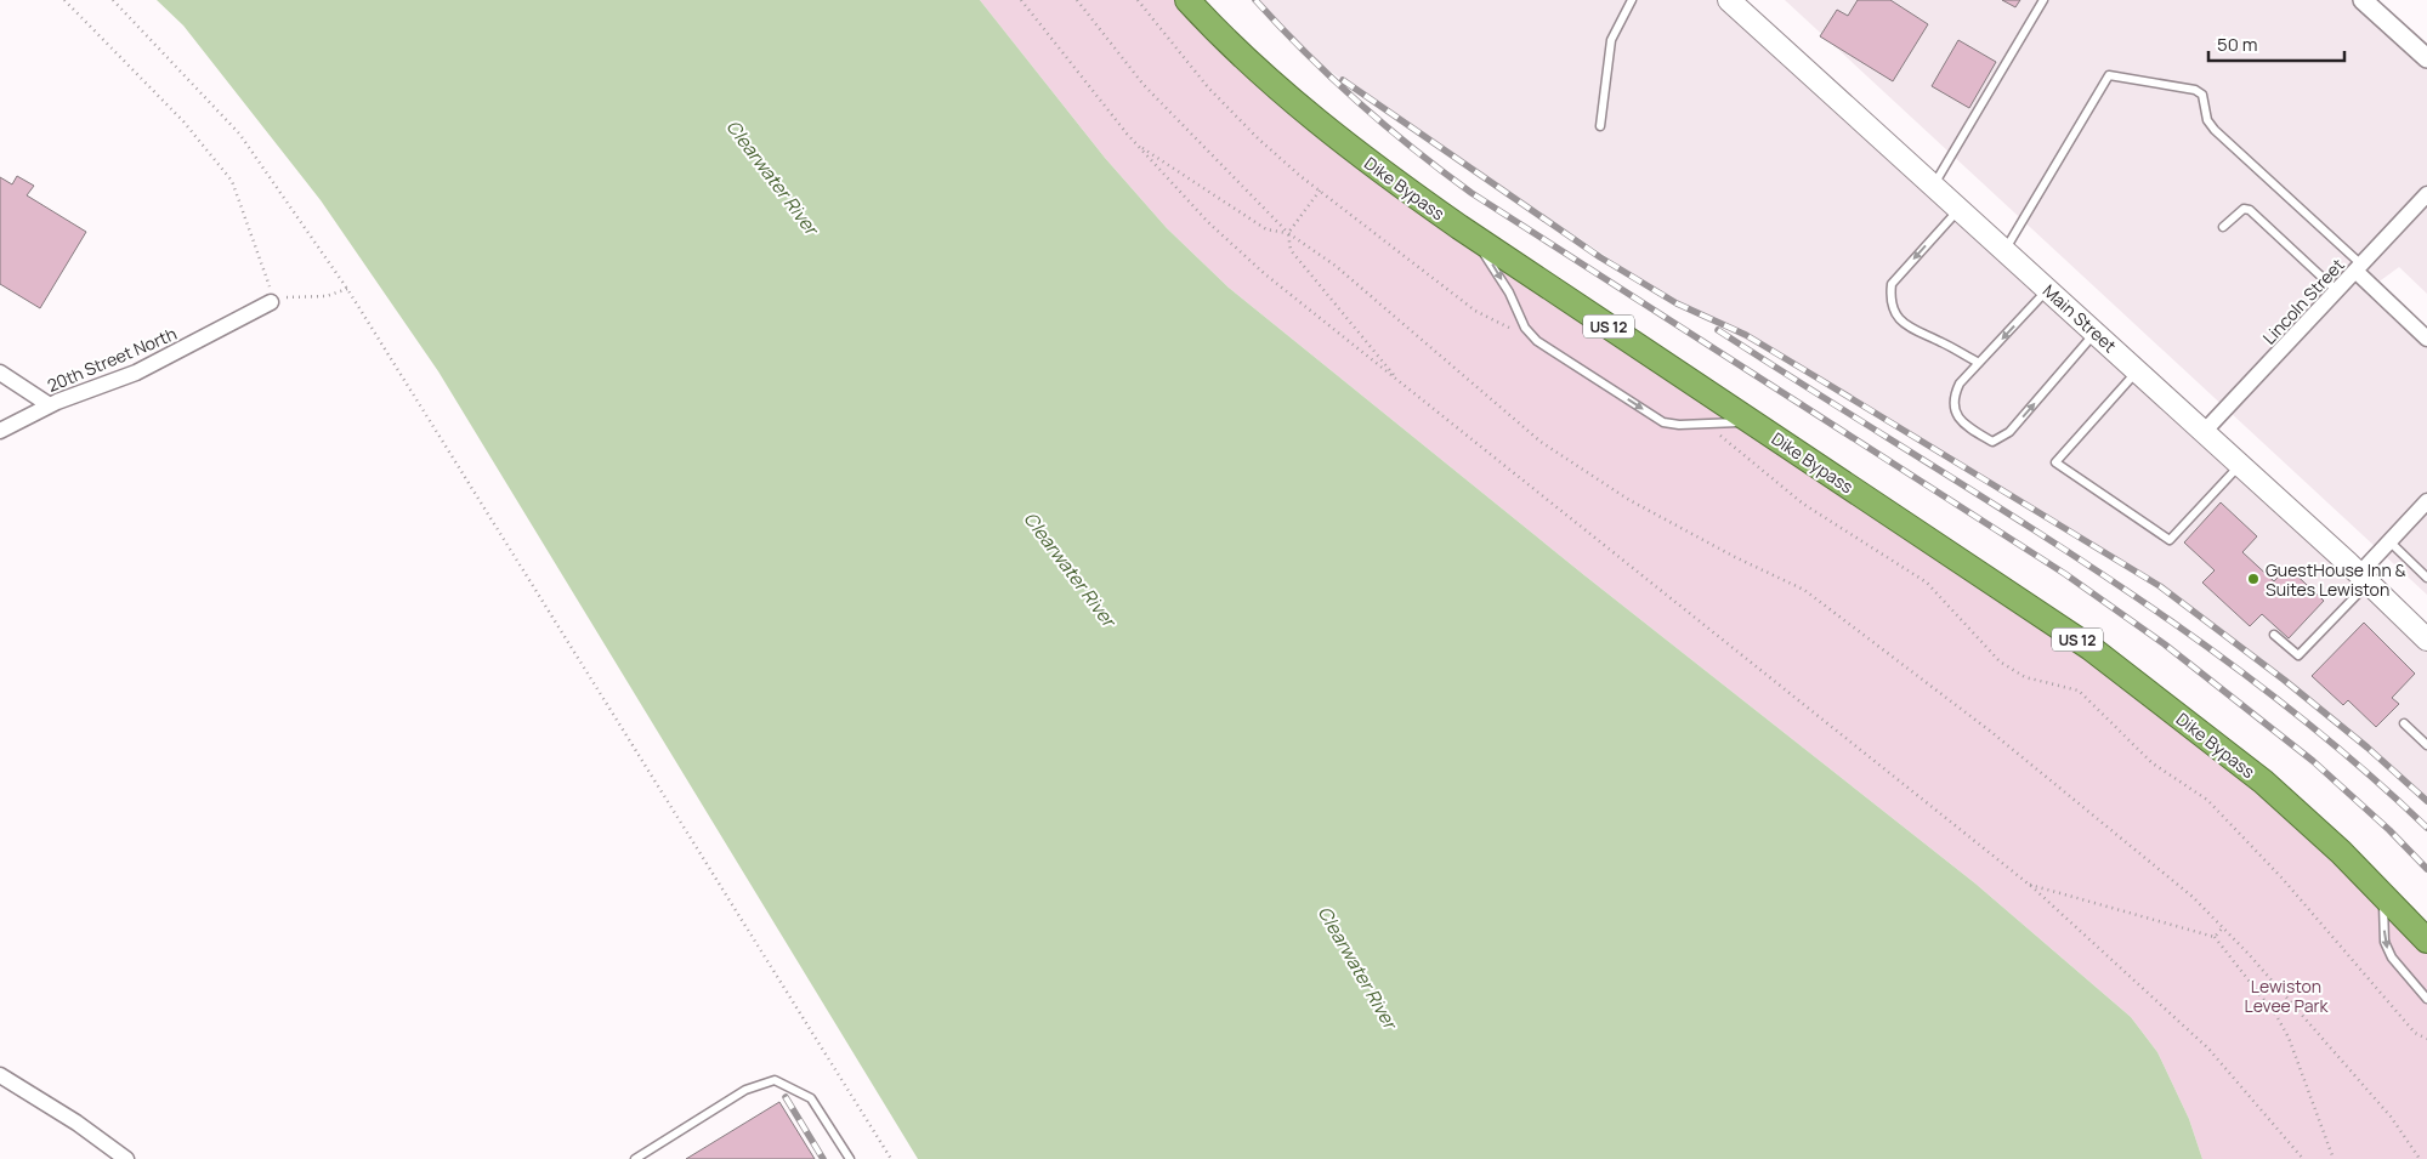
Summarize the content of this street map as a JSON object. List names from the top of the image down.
{
  "streets": {
    "highway": ["Dike Bypass", "US 12"],
    "main road": ["Main Street"],
    "street": ["Lincoln Street", "20th Street North"]
  },
  "crossings": [
    ["Lincoln Street", "Main Street"]
  ],
  "water": ["Clearwater River"],
  "parks": ["Lewiston Levee Park"],
  "places": ["GuestHouse Inn & Suites Lewiston"],
  "scale_bar": "50 m"
}
